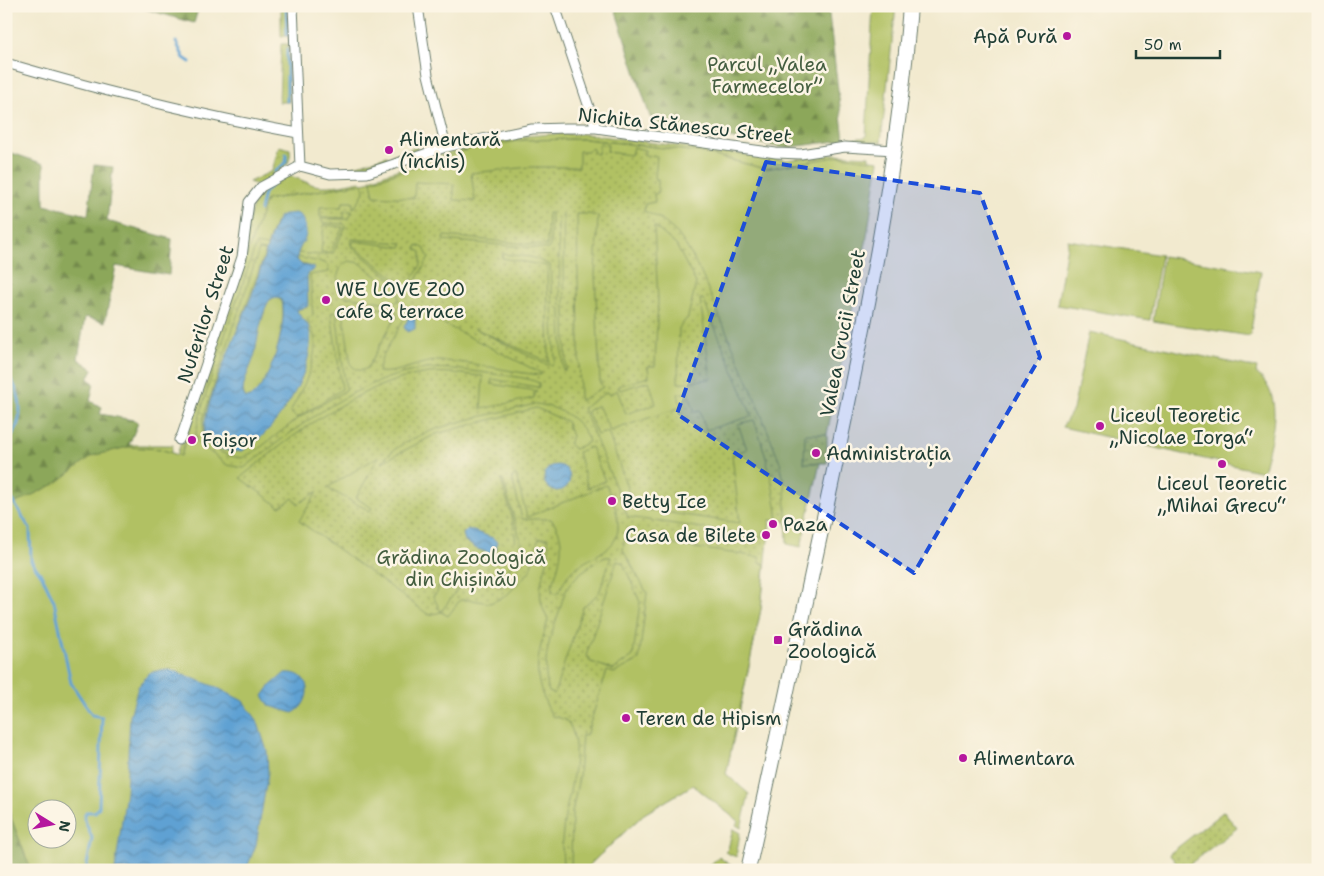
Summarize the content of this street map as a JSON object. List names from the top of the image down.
{
  "streets": {
    "main road": ["Valea Crucii Street"],
    "street": ["Nichita Stănescu Street", "Nuferilor Street"]
  },
  "crossings": [
    ["Nichita Stănescu Street", "Nuferilor Street"],
    ["Nichita Stănescu Street", "Valea Crucii Street"]
  ],
  "parks": ["Parcul „Valea Farmecelor”", "Grădina Zoologică din Chișinău"],
  "places": {
    "other": [
      "Apă Pură",
      "Alimentară (închis)",
      "WE LOVE ZOO cafe & terrace",
      "Liceul Teoretic „Nicolae Iorga“",
      "Foișor",
      "Administrația",
      "Liceul Teoretic „Mihai Grecu“",
      "Betty Ice",
      "Paza",
      "Casa de Bilete",
      "Teren de Hipism",
      "Alimentara"
    ],
    "transit": ["Grădina Zoologică"]
  },
  "scale_bar": "50 m",
  "north": "right"
}
